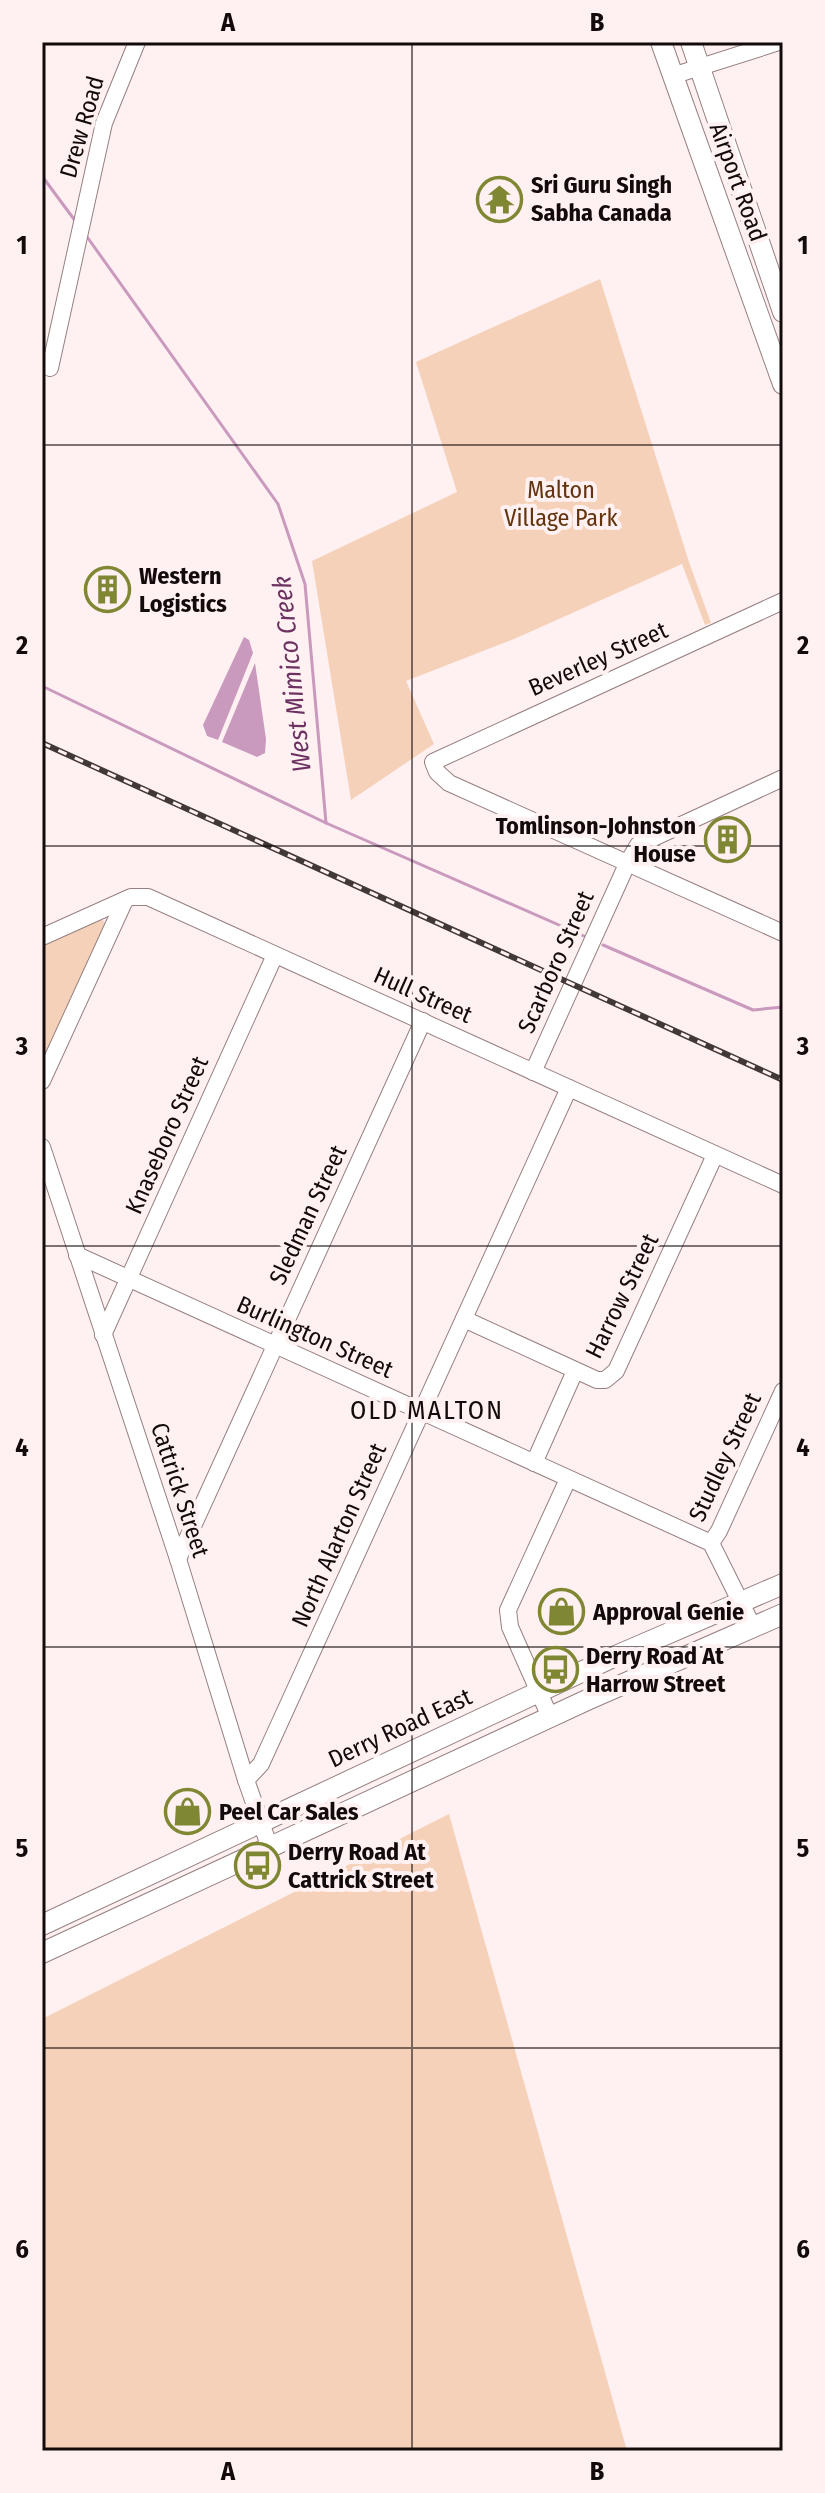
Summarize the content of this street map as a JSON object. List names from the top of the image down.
{
  "streets": {
    "main road": ["Airport Road", "Derry Road East"],
    "street": [
      "Drew Road",
      "Beverley Street",
      "Scarboro Street",
      "Hull Street",
      "Knaseboro Street",
      "Sledman Street",
      "Harrow Street",
      "Burlington Street",
      "Studley Street",
      "Cattrick Street",
      "North Alarton Street"
    ]
  },
  "crossings": [
    ["Beverley Street", "Scarboro Street"],
    ["Scarboro Street", "Hull Street"],
    ["Hull Street", "Knaseboro Street"],
    ["Hull Street", "Sledman Street"],
    ["Hull Street", "Harrow Street"],
    ["Hull Street", "North Alarton Street"],
    ["Knaseboro Street", "Burlington Street"],
    ["Knaseboro Street", "Cattrick Street"],
    ["Sledman Street", "Burlington Street"],
    ["Sledman Street", "Cattrick Street"],
    ["Harrow Street", "Burlington Street"],
    ["Burlington Street", "Studley Street"],
    ["Burlington Street", "Cattrick Street"],
    ["Burlington Street", "North Alarton Street"],
    ["Cattrick Street", "North Alarton Street"],
    ["Cattrick Street", "Derry Road East"]
  ],
  "districts": ["OLD MALTON"],
  "water": ["West Mimico Creek"],
  "parks": ["Malton Village Park"],
  "places": {
    "temple": ["Sri Guru Singh Sabha Canada"],
    "building": ["Western Logistics", "Tomlinson-Johnston House"],
    "shop": ["Approval Genie", "Peel Car Sales"],
    "bus stop": ["Derry Road At Harrow Street", "Derry Road At Cattrick Street"]
  },
  "grid": {
    "columns": ["A", "B"],
    "rows": [
      "1",
      "2",
      "3",
      "4",
      "5",
      "6"
    ]
  }
}
